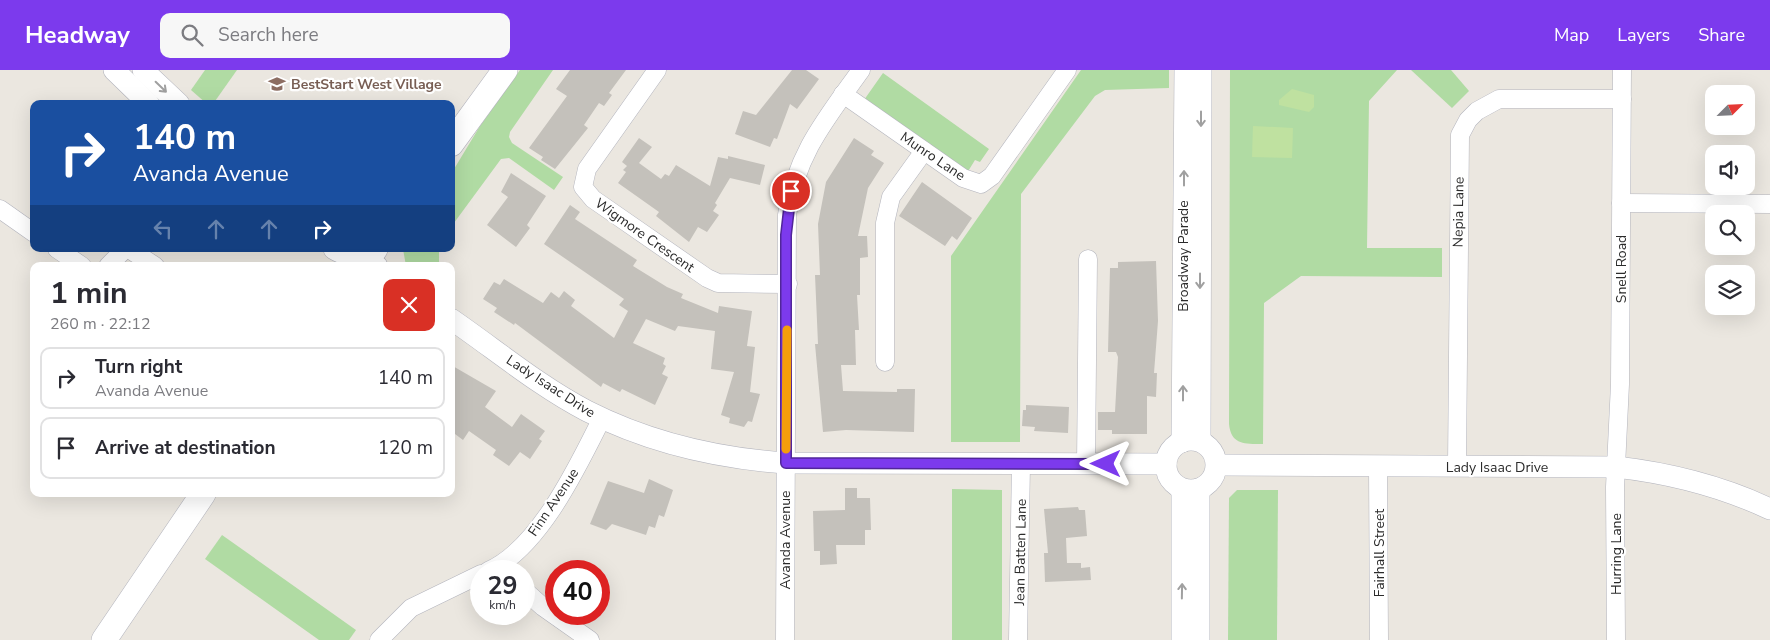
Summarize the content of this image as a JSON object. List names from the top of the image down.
{
  "streets": {
    "street": [
      "Munro Lane",
      "Nepia Lane",
      "Wigmore Crescent",
      "Broadway Parade",
      "Snell Road",
      "Lady Isaac Drive",
      "Finn Avenue",
      "Avanda Avenue",
      "Jean Batten Lane",
      "Fairhall Street",
      "Hurring Lane"
    ]
  },
  "crossings": [
    ["Munro Lane", "Avanda Avenue"],
    ["Nepia Lane", "Snell Road"],
    ["Nepia Lane", "Lady Isaac Drive"],
    ["Wigmore Crescent", "Avanda Avenue"],
    ["Broadway Parade", "Lady Isaac Drive"],
    ["Snell Road", "Lady Isaac Drive"],
    ["Snell Road", "Hurring Lane"],
    ["Lady Isaac Drive", "Finn Avenue"],
    ["Lady Isaac Drive", "Avanda Avenue"],
    ["Lady Isaac Drive", "Jean Batten Lane"],
    ["Lady Isaac Drive", "Fairhall Street"],
    ["Lady Isaac Drive", "Hurring Lane"]
  ],
  "places": {
    "school or university": ["BestStart West Village"]
  },
  "north": "top right",
  "page": {
    "header": "Headway",
    "search": "Search here",
    "nav": ["Map", "Layers", "Share"],
    "turn": ["140 m", "Avanda Avenue"],
    "heading": ["1 min", "260 m · 22:12"],
    "list": [
      {
        "name": "Turn right",
        "note": "Avanda Avenue",
        "value": "140 m"
      },
      {
        "name": "Arrive at destination",
        "value": "120 m"
      }
    ],
    "speed": "29 km/h",
    "limit": "40"
  }
}
